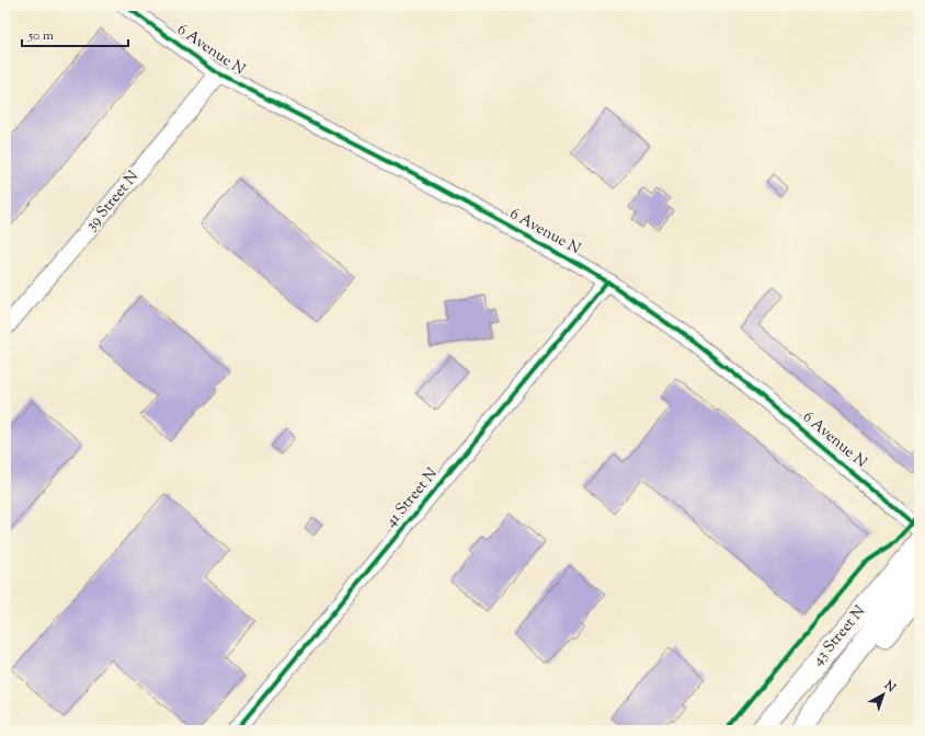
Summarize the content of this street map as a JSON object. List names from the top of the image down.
{
  "streets": {
    "main road": ["43 Street N"],
    "street": ["6 Avenue N", "39 Street N", "41 Street N"]
  },
  "crossings": [
    ["6 Avenue N", "39 Street N"],
    ["6 Avenue N", "41 Street N"]
  ],
  "scale_bar": "50 m",
  "north": "top right"
}
